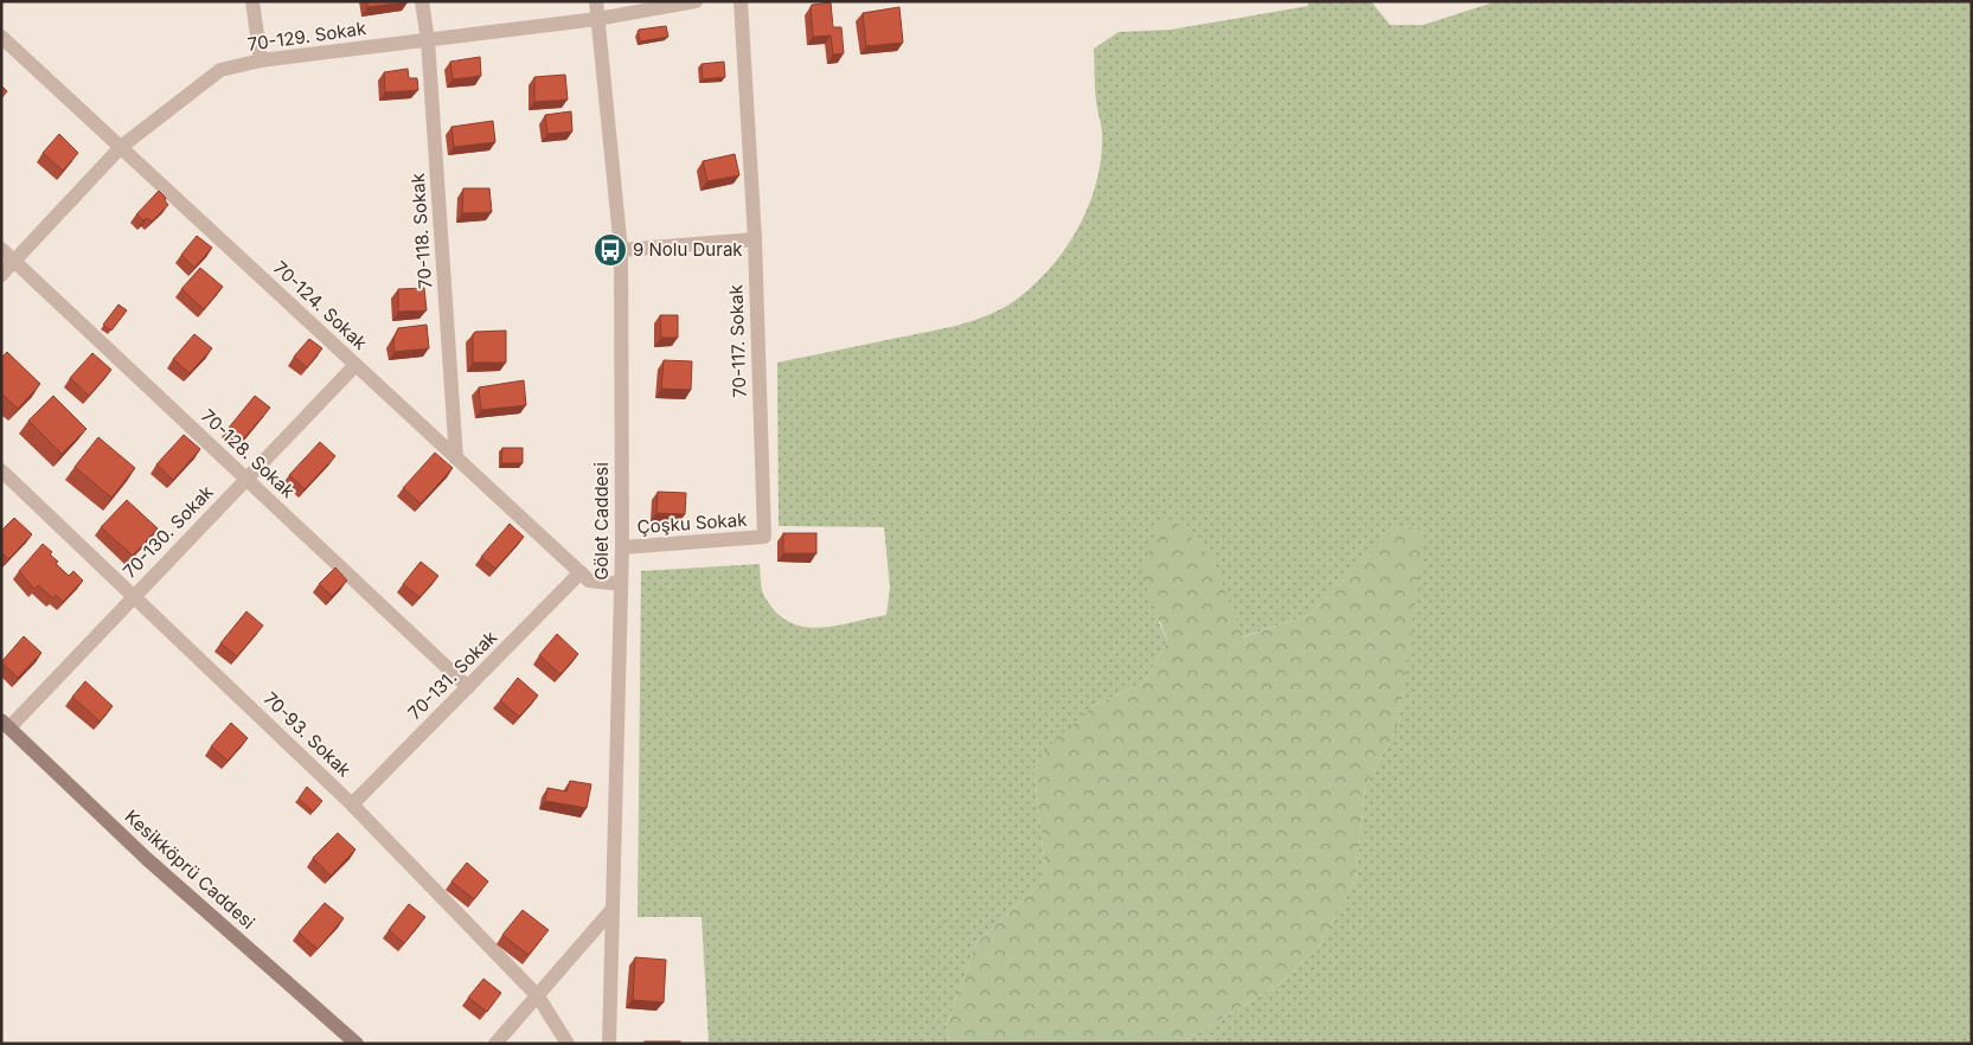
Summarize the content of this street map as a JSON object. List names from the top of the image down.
{
  "streets": {
    "street": [
      "70-129. Sokak",
      "70-118. Sokak",
      "70-124. Sokak",
      "70-117. Sokak",
      "70-128. Sokak",
      "Gölet Caddesi",
      "Çoşku Sokak",
      "70-130. Sokak",
      "70-131. Sokak",
      "70-93. Sokak",
      "Kesikköprü Caddesi"
    ]
  },
  "crossings": [
    ["70-129. Sokak", "70-118. Sokak"],
    ["70-129. Sokak", "70-124. Sokak"],
    ["70-129. Sokak", "70-128. Sokak"],
    ["70-129. Sokak", "Gölet Caddesi"],
    ["70-118. Sokak", "70-124. Sokak"],
    ["70-124. Sokak", "Gölet Caddesi"],
    ["70-124. Sokak", "70-130. Sokak"],
    ["70-124. Sokak", "70-131. Sokak"],
    ["70-117. Sokak", "Çoşku Sokak"],
    ["70-128. Sokak", "70-130. Sokak"],
    ["70-128. Sokak", "70-131. Sokak"],
    ["Gölet Caddesi", "Çoşku Sokak"],
    ["70-130. Sokak", "70-93. Sokak"],
    ["70-130. Sokak", "Kesikköprü Caddesi"],
    ["70-131. Sokak", "70-93. Sokak"]
  ],
  "places": {
    "bus stop": ["9 Nolu Durak"]
  }
}
